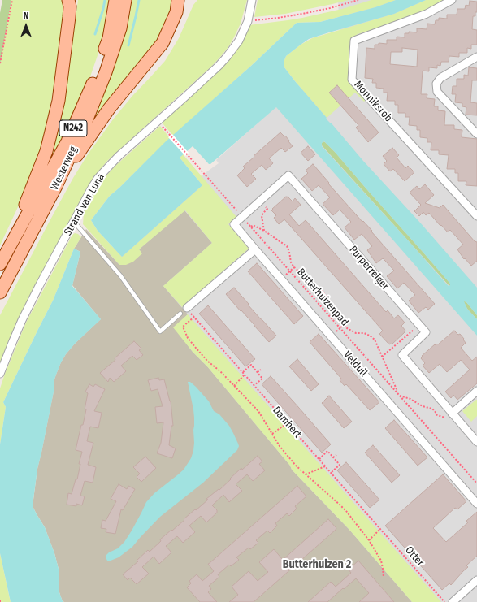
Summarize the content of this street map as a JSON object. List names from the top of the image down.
{
  "streets": {
    "main road": ["N242", "Westerweg"],
    "street": [
      "Monniksrob",
      "Strand van Luna",
      "Purperreiger",
      "Velduil"
    ],
    "path": ["Butterhuizenpad", "Damhert", "Otter"]
  },
  "crossings": [
    ["N242", "Westerweg"],
    ["Strand van Luna", "Butterhuizenpad"],
    ["Purperreiger", "Butterhuizenpad"],
    ["Purperreiger", "Velduil"],
    ["Damhert", "Otter"]
  ],
  "districts": ["Butterhuizen 2"],
  "north": "top"
}
